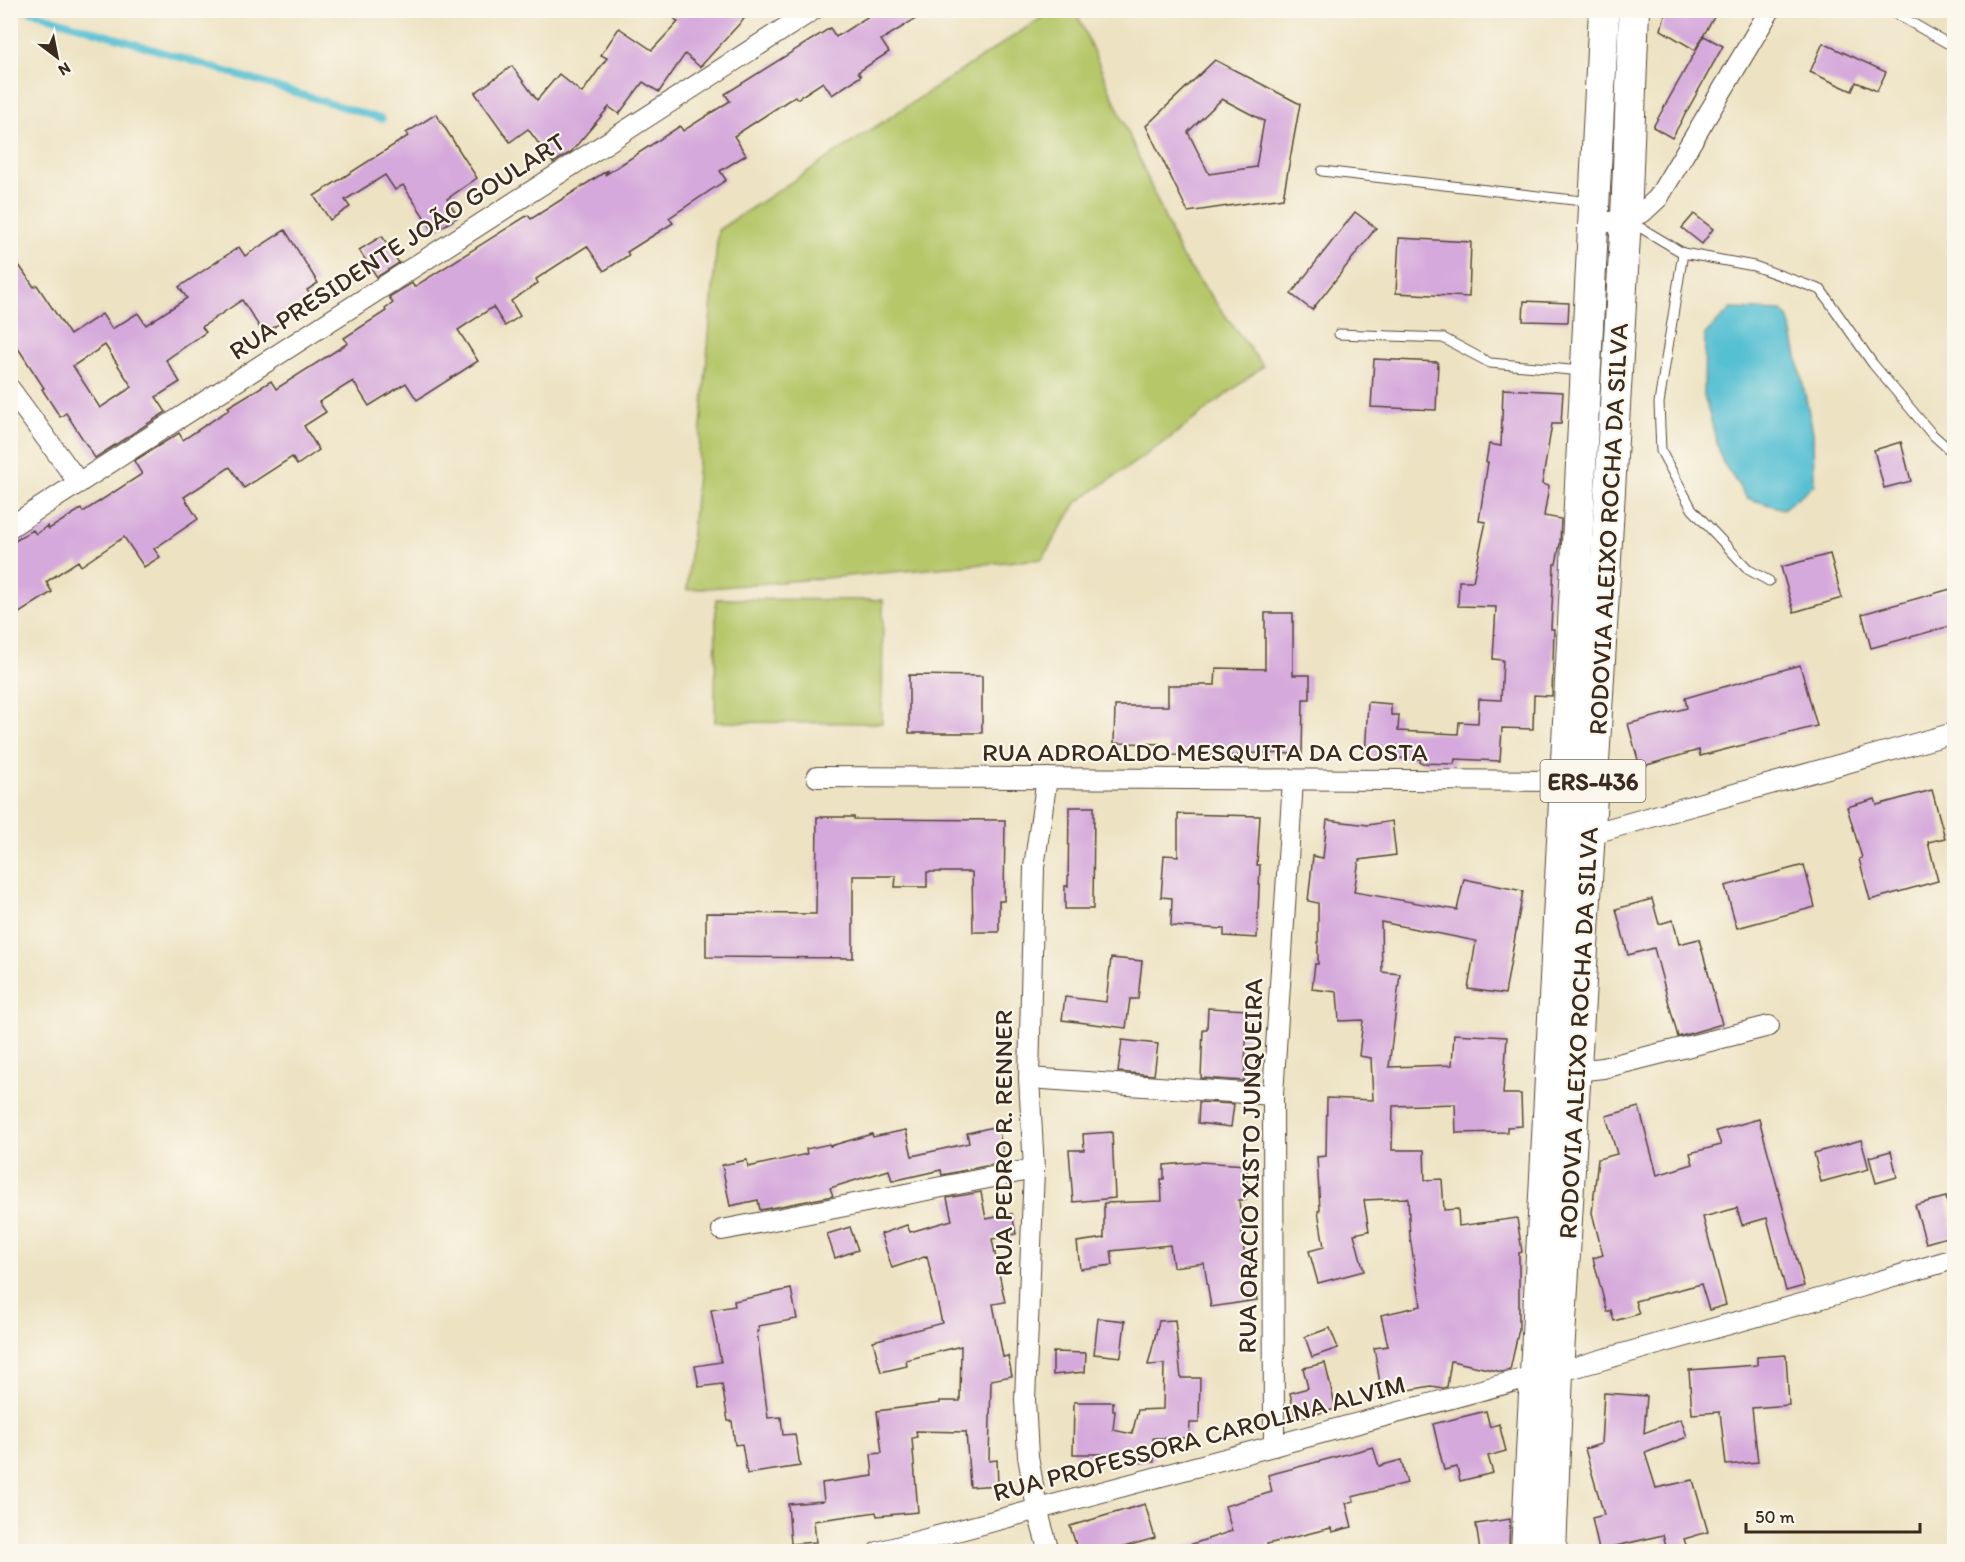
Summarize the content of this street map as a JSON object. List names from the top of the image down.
{
  "streets": {
    "main road": ["RODOVIA ALEIXO ROCHA DA SILVA", "ERS-436"],
    "street": [
      "RUA PRESIDENTE JOÃO GOULART",
      "RUA ADROALDO MESQUITA DA COSTA",
      "RUA PEDRO R. RENNER",
      "RUA ORACIO XISTO JUNQUEIRA",
      "RUA PROFESSORA CAROLINA ALVIM"
    ]
  },
  "crossings": [
    ["RODOVIA ALEIXO ROCHA DA SILVA", "RUA ADROALDO MESQUITA DA COSTA"],
    ["RODOVIA ALEIXO ROCHA DA SILVA", "RUA PROFESSORA CAROLINA ALVIM"],
    ["RUA ADROALDO MESQUITA DA COSTA", "RUA PEDRO R. RENNER"],
    ["RUA ADROALDO MESQUITA DA COSTA", "RUA ORACIO XISTO JUNQUEIRA"],
    ["RUA PEDRO R. RENNER", "RUA PROFESSORA CAROLINA ALVIM"],
    ["RUA ORACIO XISTO JUNQUEIRA", "RUA PROFESSORA CAROLINA ALVIM"]
  ],
  "scale_bar": "50 m",
  "north": "bottom right"
}
